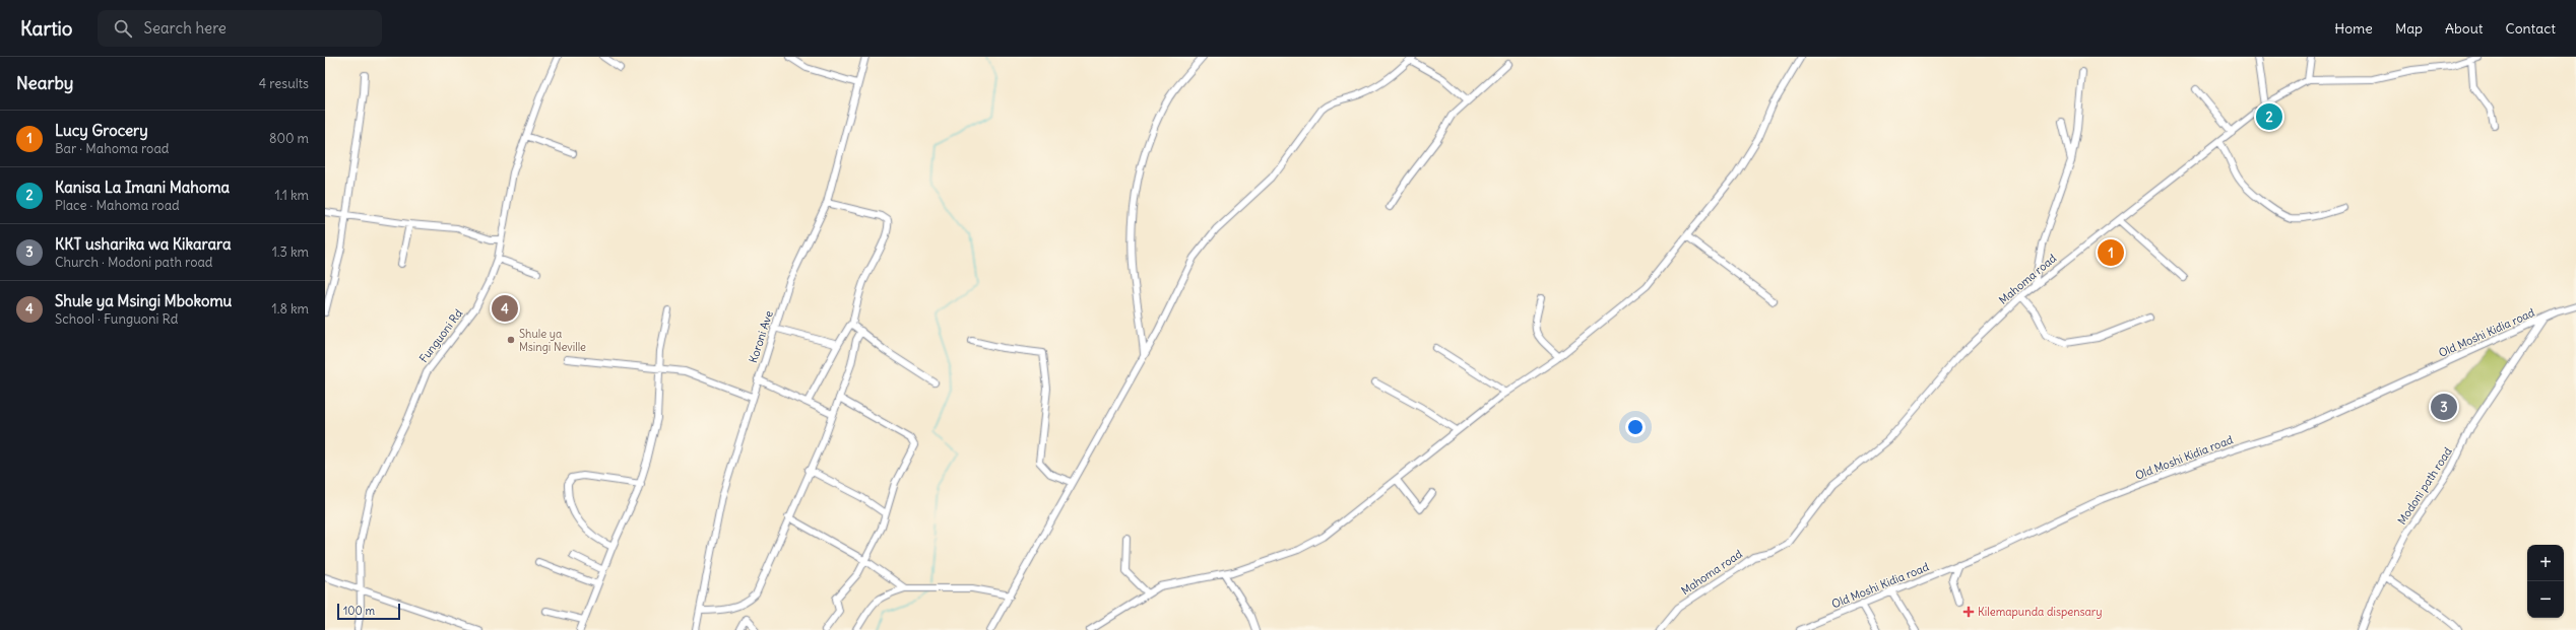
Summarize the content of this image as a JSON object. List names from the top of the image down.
{
  "streets": {
    "street": [
      "Mahoma road",
      "Old Moshi Kidia road",
      "Funguoni Rd",
      "Koroni Ave",
      "Modoni path road"
    ]
  },
  "crossings": [
    ["Old Moshi Kidia road", "Modoni path road"]
  ],
  "places": {
    "other": ["Shule ya Msingi Neville"],
    "health": ["Kilemapunda dispensary"]
  },
  "scale_bar": "100 m",
  "page": {
    "header": "Kartio",
    "search": "Search here",
    "nav": [
      "Home",
      "Map",
      "About",
      "Contact"
    ],
    "heading": ["Nearby", "4 results"],
    "pins": [
      "2",
      "1",
      "4",
      "3"
    ],
    "list": [
      {
        "mark": "1",
        "name": "Lucy Grocery",
        "note": "Bar · Mahoma road",
        "value": "800 m"
      },
      {
        "mark": "2",
        "name": "Kanisa La Imani Mahoma",
        "note": "Place · Mahoma road",
        "value": "1.1 km"
      },
      {
        "mark": "3",
        "name": "KKT usharika wa Kikarara",
        "note": "Church · Modoni path road",
        "value": "1.3 km"
      },
      {
        "mark": "4",
        "name": "Shule ya Msingi Mbokomu",
        "note": "School · Funguoni Rd",
        "value": "1.8 km"
      }
    ],
    "map_buttons": ["+", "−"],
    "scale": "100 m"
  }
}
